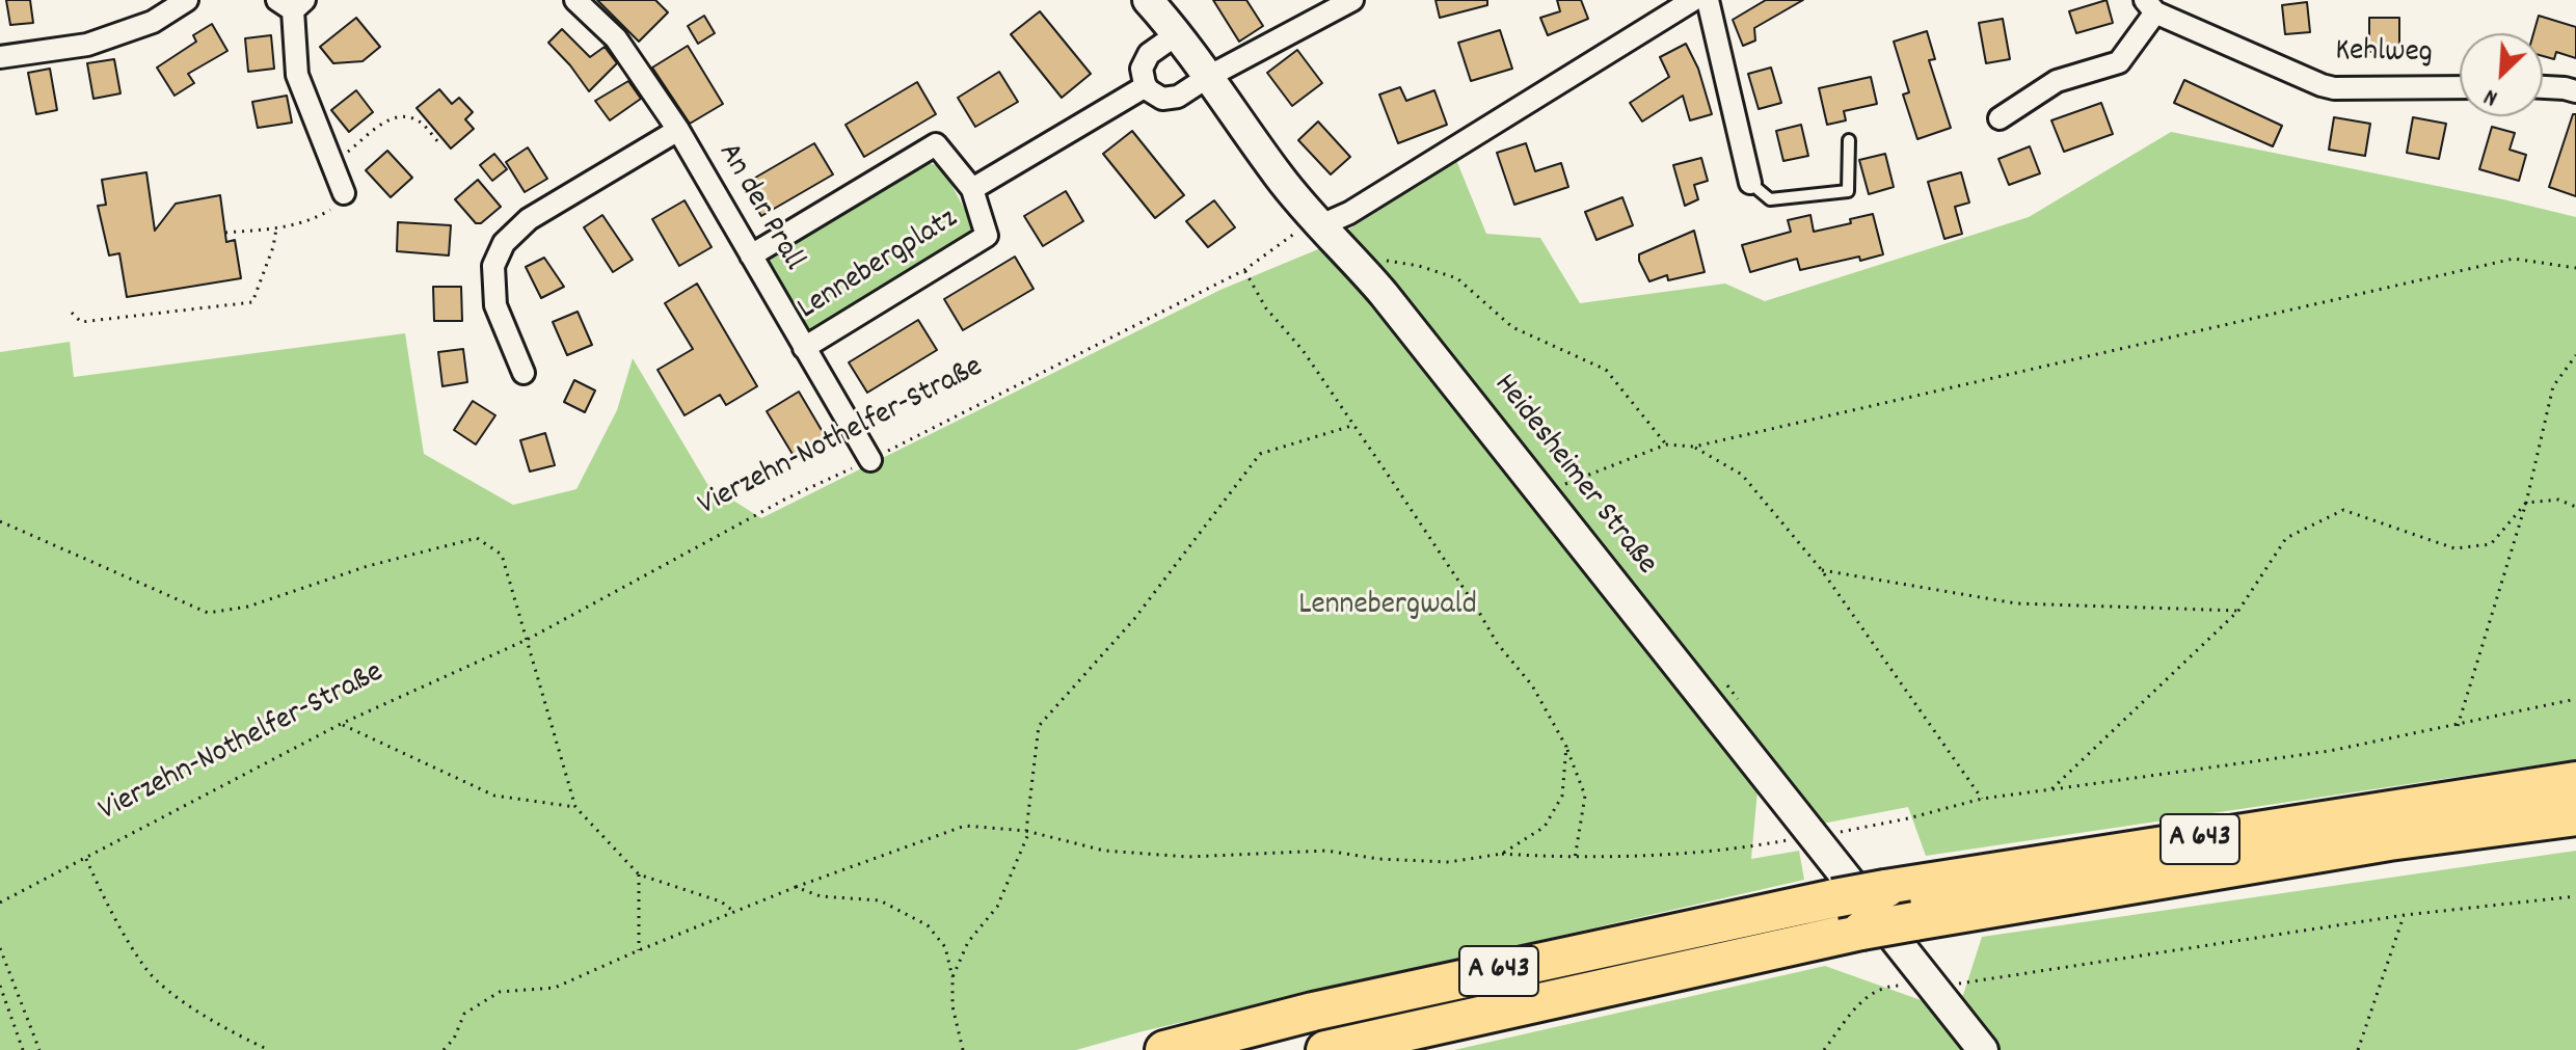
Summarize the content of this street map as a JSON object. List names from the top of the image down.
{
  "streets": {
    "highway": ["A 643"],
    "main road": ["Heidesheimer Straße"],
    "street": ["Kehlweg", "An der Prall", "Lennebergplatz"],
    "path": ["Vierzehn-Nothelfer-Straße"]
  },
  "crossings": [
    ["An der Prall", "Lennebergplatz"],
    ["An der Prall", "Vierzehn-Nothelfer-Straße"],
    ["Lennebergplatz", "Heidesheimer Straße"],
    ["Vierzehn-Nothelfer-Straße", "Heidesheimer Straße"]
  ],
  "parks": ["Lennebergwald"],
  "north": "bottom left"
}
